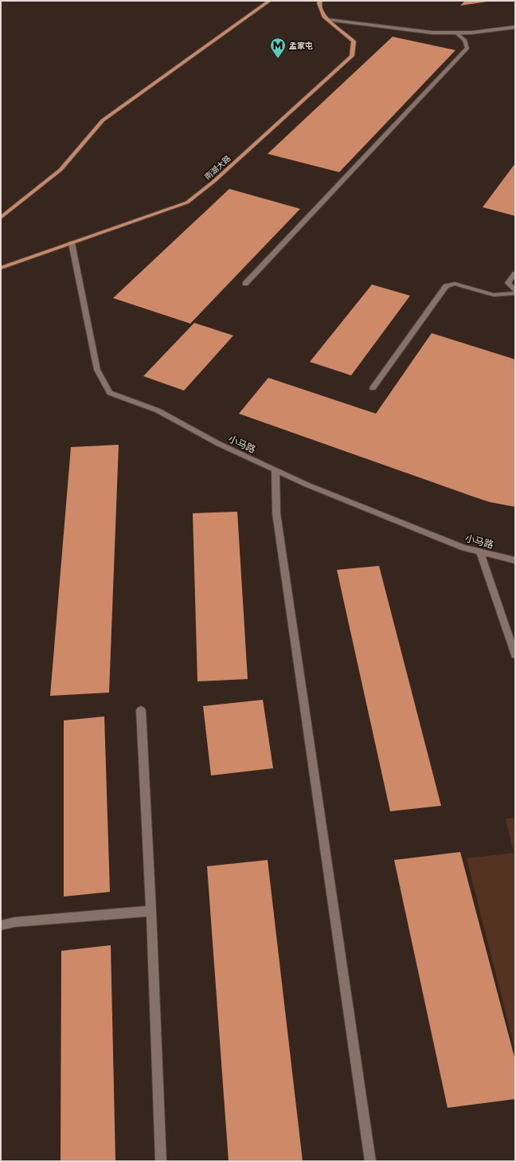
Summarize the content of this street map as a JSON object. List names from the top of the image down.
{
  "streets": {
    "main road": ["南湖大路"],
    "street": ["小马路"]
  },
  "crossings": [
    ["南湖大路", "小马路"]
  ],
  "places": {
    "metro station": ["孟家屯"]
  }
}
